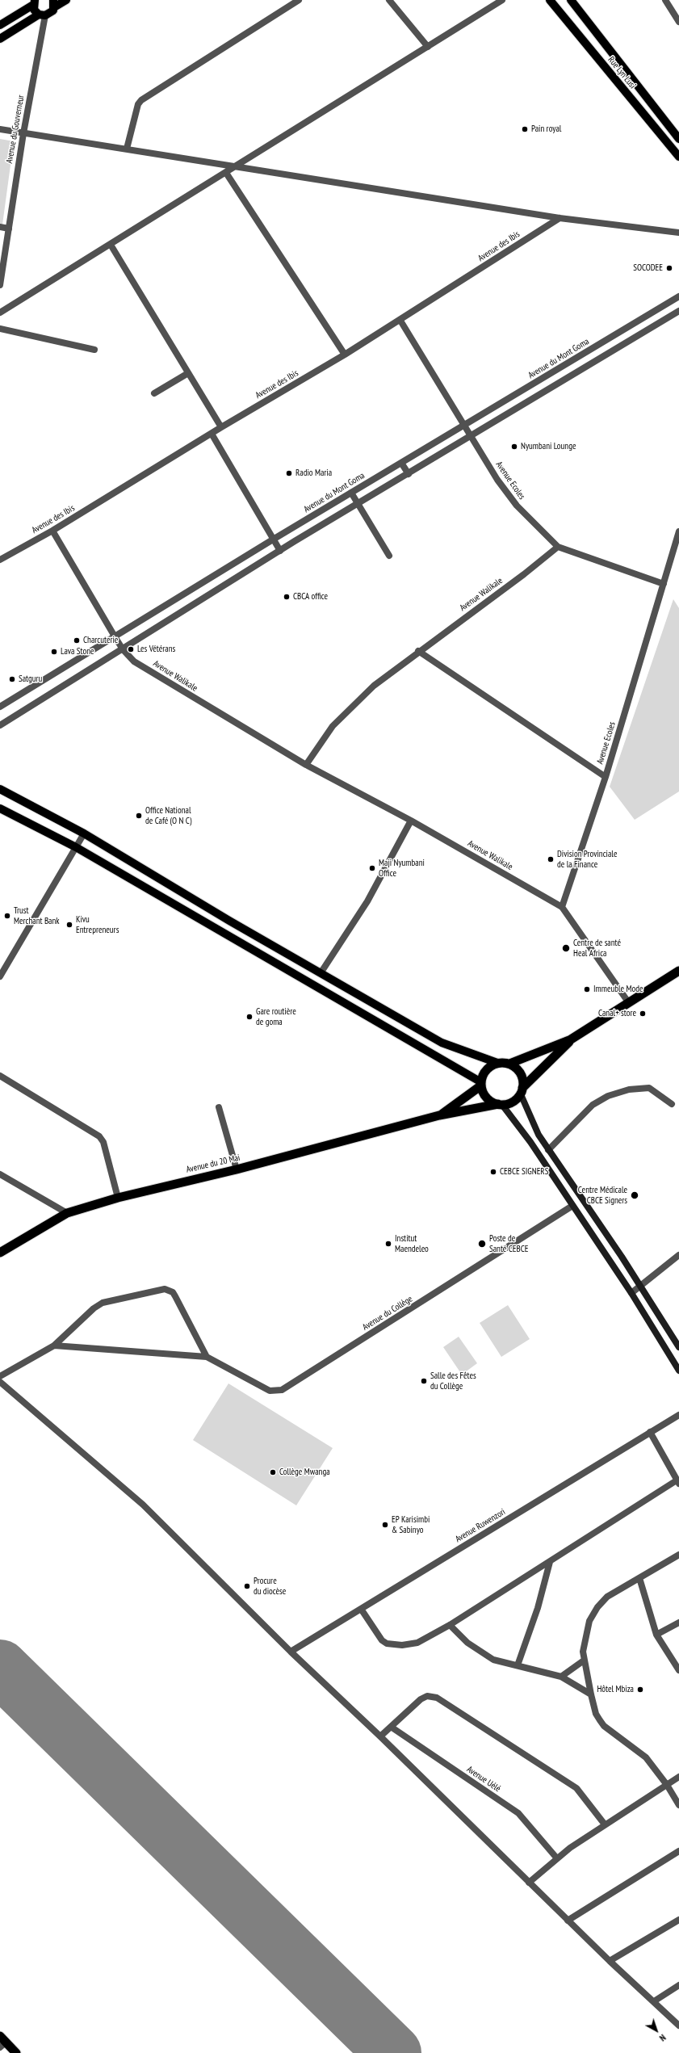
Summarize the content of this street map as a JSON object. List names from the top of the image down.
{
  "streets": {
    "highway": ["Avenue du 20 Mai"],
    "main road": ["Rue Lyn Lusi"],
    "street": [
      "Avenue du Gouverneur",
      "Avenue des Ibis",
      "Avenue du Mont Goma",
      "Avenue Ecoles",
      "Avenue Walikale",
      "Avenue du Collège",
      "Avenue Ruwenzori",
      "Avenue Uélé"
    ]
  },
  "crossings": [
    ["Avenue des Ibis", "Avenue Ecoles"],
    ["Avenue des Ibis", "Avenue Walikale"],
    ["Avenue du Mont Goma", "Avenue Ecoles"],
    ["Avenue du Mont Goma", "Avenue Walikale"],
    ["Avenue Ecoles", "Avenue Walikale"]
  ],
  "places": [
    "Pain royal",
    "SOCODEE",
    "Nyumbani Lounge",
    "Radio Maria",
    "CBCA office",
    "Charcuterie",
    "Les Vétérans",
    "Lava Stone",
    "Satguru",
    "Office National de Café (O N C)",
    "Division Provinciale de la Finance",
    "Maji Nyumbani Office",
    "Trust Merchant Bank",
    "Kivu Entrepreneurs",
    "Centre de santé Heal Africa",
    "Immeuble Mode",
    "Canal+ store",
    "Gare routière de goma",
    "CEBCE SIGNERS",
    "Centre Médicale CBCE Signers",
    "Institut Maendeleo",
    "Poste de Santé CEBCE",
    "Salle des Fêtes du Collège",
    "Collège Mwanga",
    "EP Karisimbi & Sabinyo",
    "Procure du diocèse",
    "Hôtel Mbiza"
  ],
  "north": "bottom right"
}
